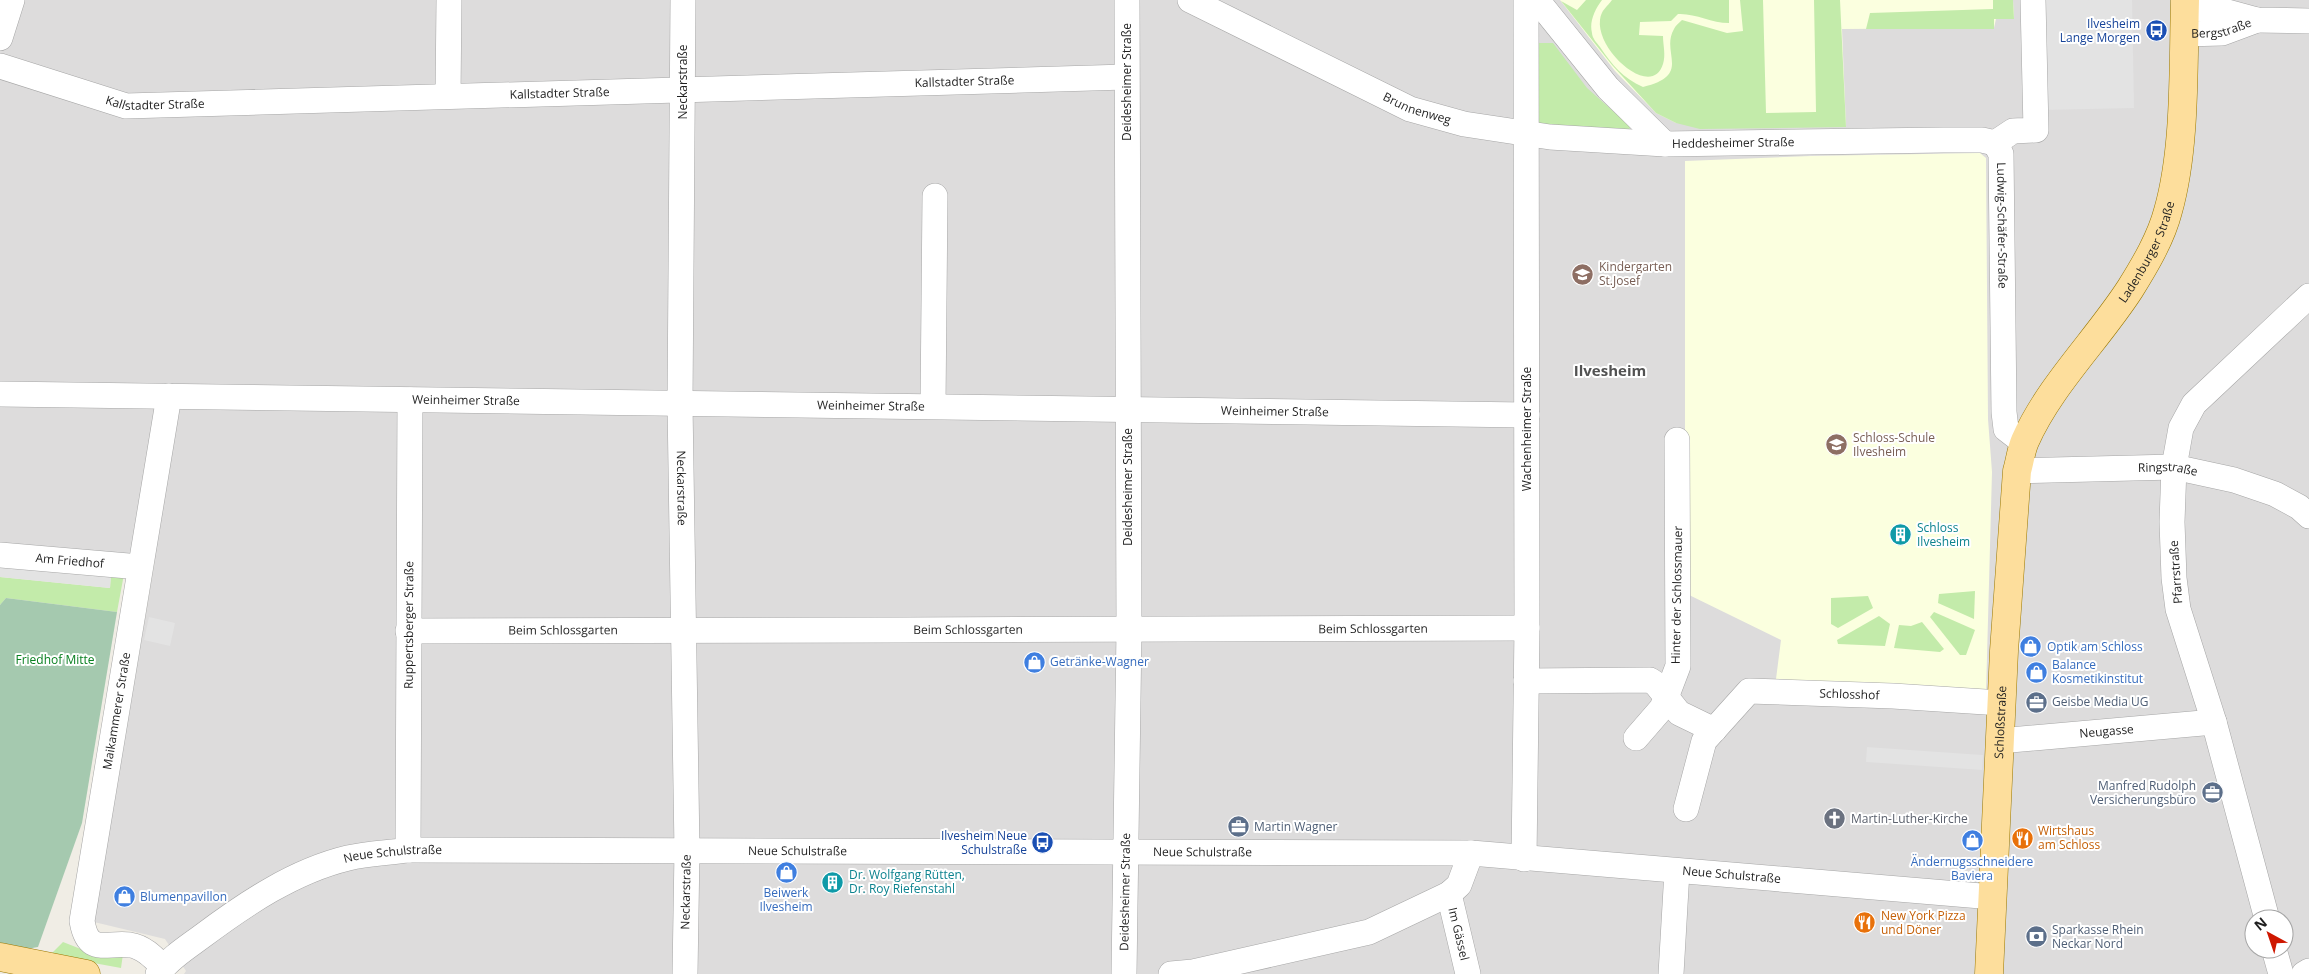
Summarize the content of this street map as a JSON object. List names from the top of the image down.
{
  "streets": {
    "main road": ["Ladenburger Straße", "Schloßstraße"],
    "street": [
      "Bergstraße",
      "Neckarstraße",
      "Kallstadter Straße",
      "Deidesheimer Straße",
      "Brunnenweg",
      "Heddesheimer Straße",
      "Ludwig-Schäfer-Straße",
      "Weinheimer Straße",
      "Wachenheimer Straße",
      "Ringstraße",
      "Am Friedhof",
      "Pfarrstraße",
      "Hinter der Schlossmauer",
      "Ruppertsberger Straße",
      "Beim Schlossgarten",
      "Schlosshof",
      "Maikammerer Straße",
      "Neugasse",
      "Neue Schulstraße",
      "Im Gässel"
    ]
  },
  "crossings": [
    ["Bergstraße", "Ladenburger Straße"],
    ["Neckarstraße", "Kallstadter Straße"],
    ["Neckarstraße", "Weinheimer Straße"],
    ["Neckarstraße", "Beim Schlossgarten"],
    ["Neckarstraße", "Neue Schulstraße"],
    ["Kallstadter Straße", "Deidesheimer Straße"],
    ["Deidesheimer Straße", "Weinheimer Straße"],
    ["Deidesheimer Straße", "Beim Schlossgarten"],
    ["Deidesheimer Straße", "Neue Schulstraße"],
    ["Brunnenweg", "Heddesheimer Straße"],
    ["Brunnenweg", "Wachenheimer Straße"],
    ["Heddesheimer Straße", "Ludwig-Schäfer-Straße"],
    ["Ludwig-Schäfer-Straße", "Ladenburger Straße"],
    ["Ladenburger Straße", "Ringstraße"],
    ["Ladenburger Straße", "Schloßstraße"],
    ["Weinheimer Straße", "Wachenheimer Straße"],
    ["Weinheimer Straße", "Ruppertsberger Straße"],
    ["Weinheimer Straße", "Maikammerer Straße"],
    ["Wachenheimer Straße", "Beim Schlossgarten"],
    ["Wachenheimer Straße", "Neue Schulstraße"],
    ["Ringstraße", "Pfarrstraße"],
    ["Ringstraße", "Schloßstraße"],
    ["Am Friedhof", "Maikammerer Straße"],
    ["Pfarrstraße", "Neugasse"],
    ["Ruppertsberger Straße", "Beim Schlossgarten"],
    ["Ruppertsberger Straße", "Neue Schulstraße"],
    ["Schlosshof", "Schloßstraße"],
    ["Maikammerer Straße", "Neue Schulstraße"],
    ["Schloßstraße", "Neugasse"],
    ["Schloßstraße", "Neue Schulstraße"]
  ],
  "districts": ["Ilvesheim"],
  "parks": ["Friedhof Mitte"],
  "places": {
    "bus stop": ["Ilvesheim Lange Morgen", "Ilvesheim Neue Schulstraße"],
    "school or university": ["Kindergarten St.Josef", "Schloss-Schule Ilvesheim"],
    "building": ["Schloss Ilvesheim", "Dr. Wolfgang Rütten, Dr. Roy Riefenstahl"],
    "shop": [
      "Optik am Schloss",
      "Getränke-Wagner",
      "Balance Kosmetikinstitut",
      "Ändernugsschneidere Baviera",
      "Beiwerk Ilvesheim",
      "Blumenpavillon"
    ],
    "office": ["Geisbe Media UG", "Manfred Rudolph Versicherungsbüro", "Martin Wagner"],
    "church": ["Martin-Luther-Kirche"],
    "restaurant": ["Wirtshaus am Schloss", "New York Pizza und Döner"],
    "bank": ["Sparkasse Rhein Neckar Nord"]
  },
  "north": "top left"
}
